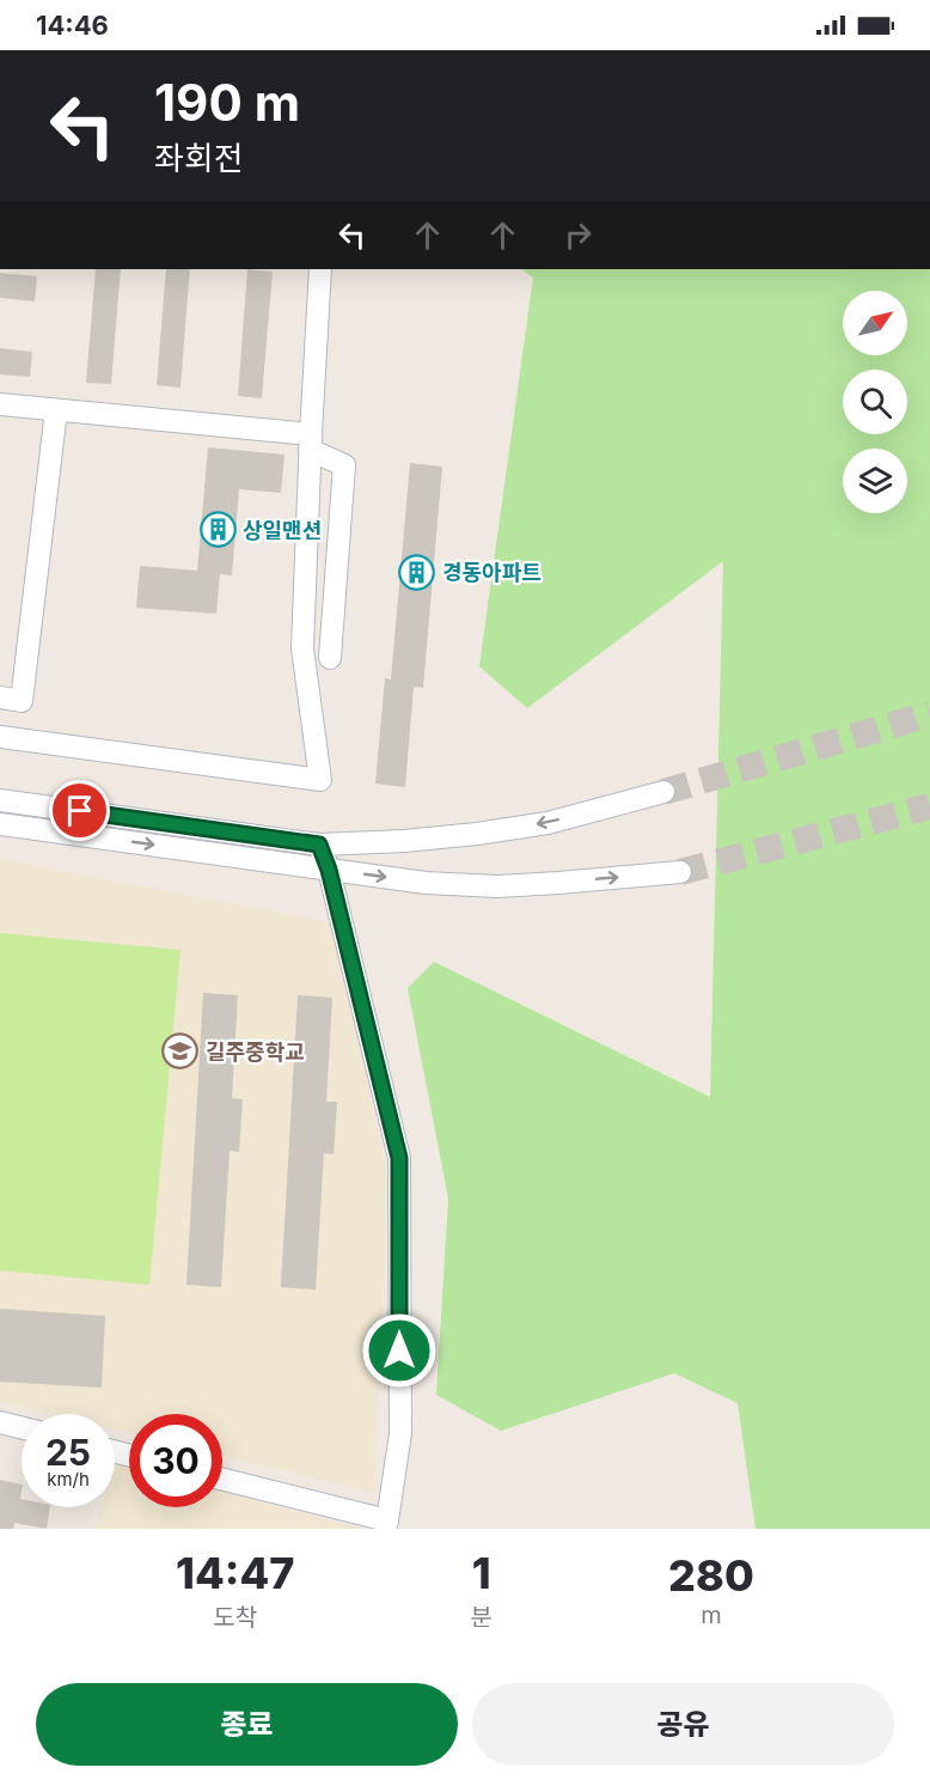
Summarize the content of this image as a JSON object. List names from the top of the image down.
{
  "places": {
    "building": ["상일맨션", "경동아파트"],
    "school or university": ["길주중학교"]
  },
  "north": "top right",
  "page": {
    "status": "14:46",
    "turn": ["190 m", "좌회전"],
    "speed": "25 km/h",
    "limit": "30",
    "eta": [
      "14:47",
      "도착",
      "1",
      "분",
      "280",
      "m"
    ],
    "buttons": ["종료", "공유"]
  }
}
